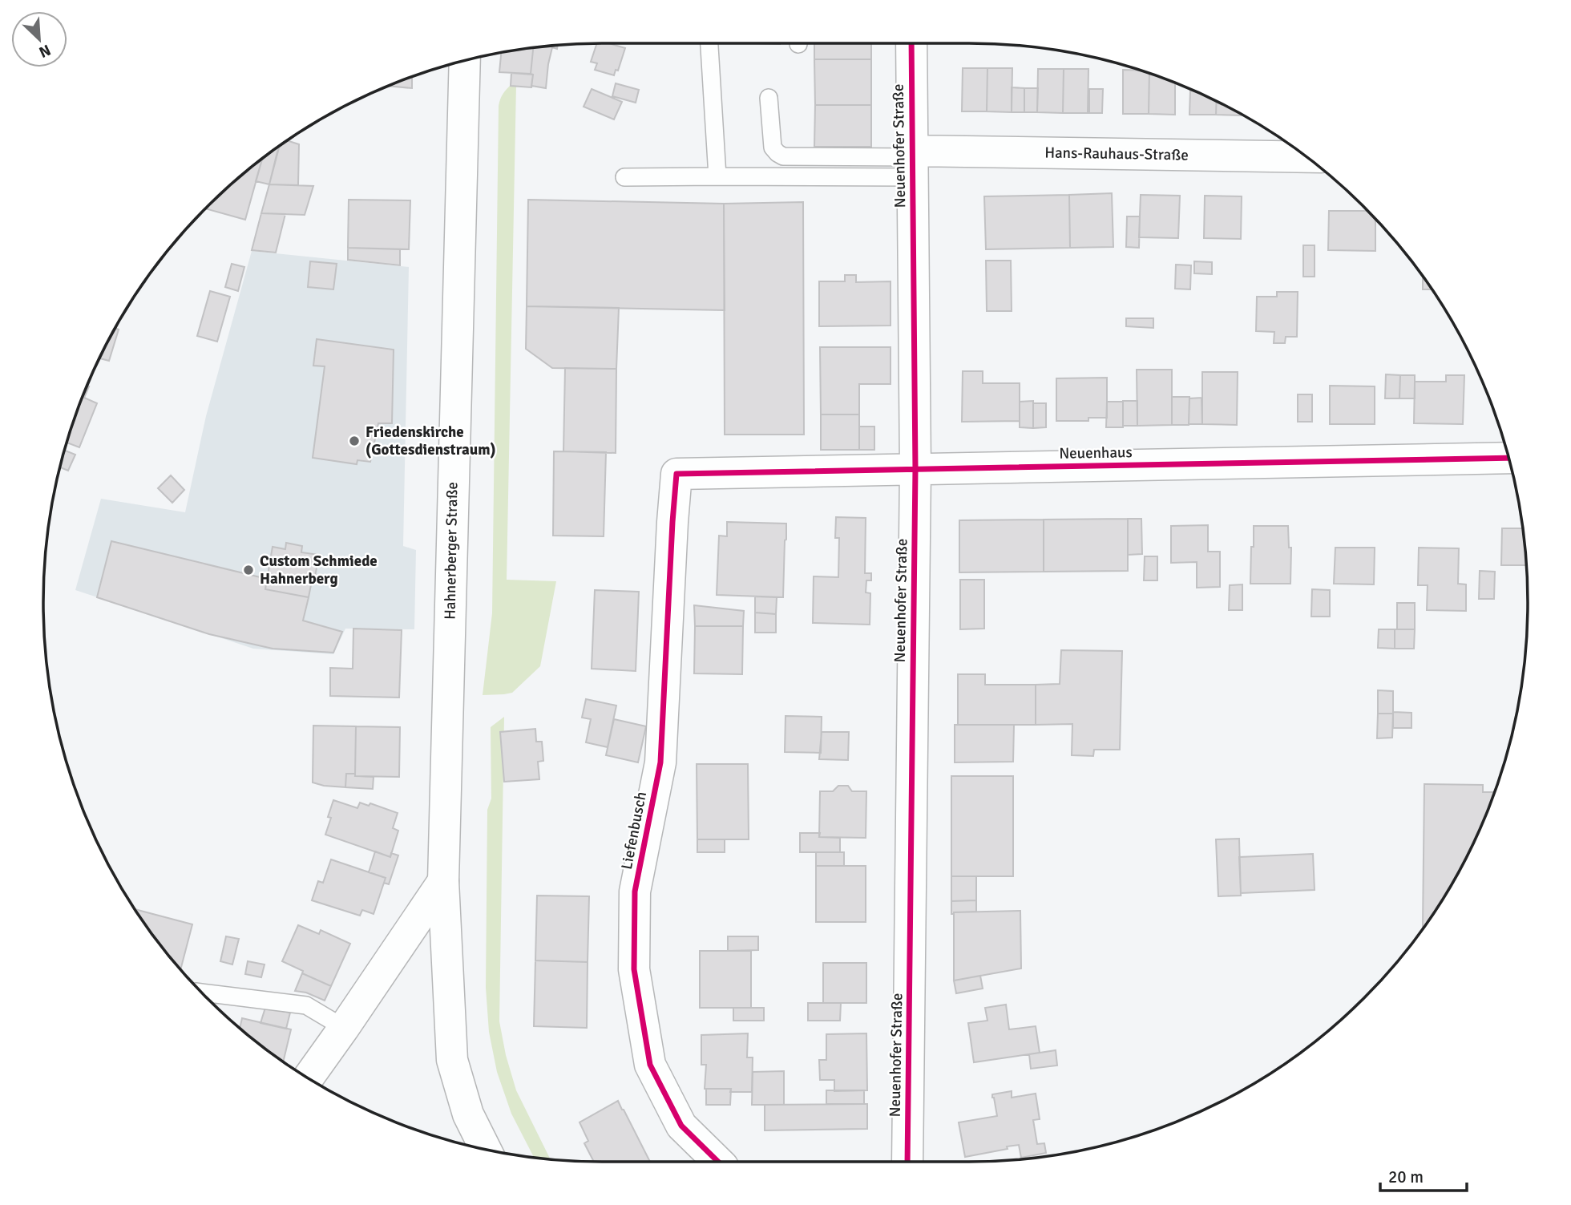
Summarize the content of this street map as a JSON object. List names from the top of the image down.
{
  "streets": {
    "street": [
      "Neuenhofer Straße",
      "Hans-Rauhaus-Straße",
      "Neuenhaus",
      "Hahnerberger Straße",
      "Liefenbusch"
    ]
  },
  "crossings": [
    ["Neuenhofer Straße", "Hans-Rauhaus-Straße"],
    ["Neuenhofer Straße", "Neuenhaus"],
    ["Neuenhaus", "Liefenbusch"]
  ],
  "places": ["Friedenskirche (Gottesdienstraum)", "Custom Schmiede Hahnerberg"],
  "scale_bar": "20 m",
  "north": "bottom right"
}
